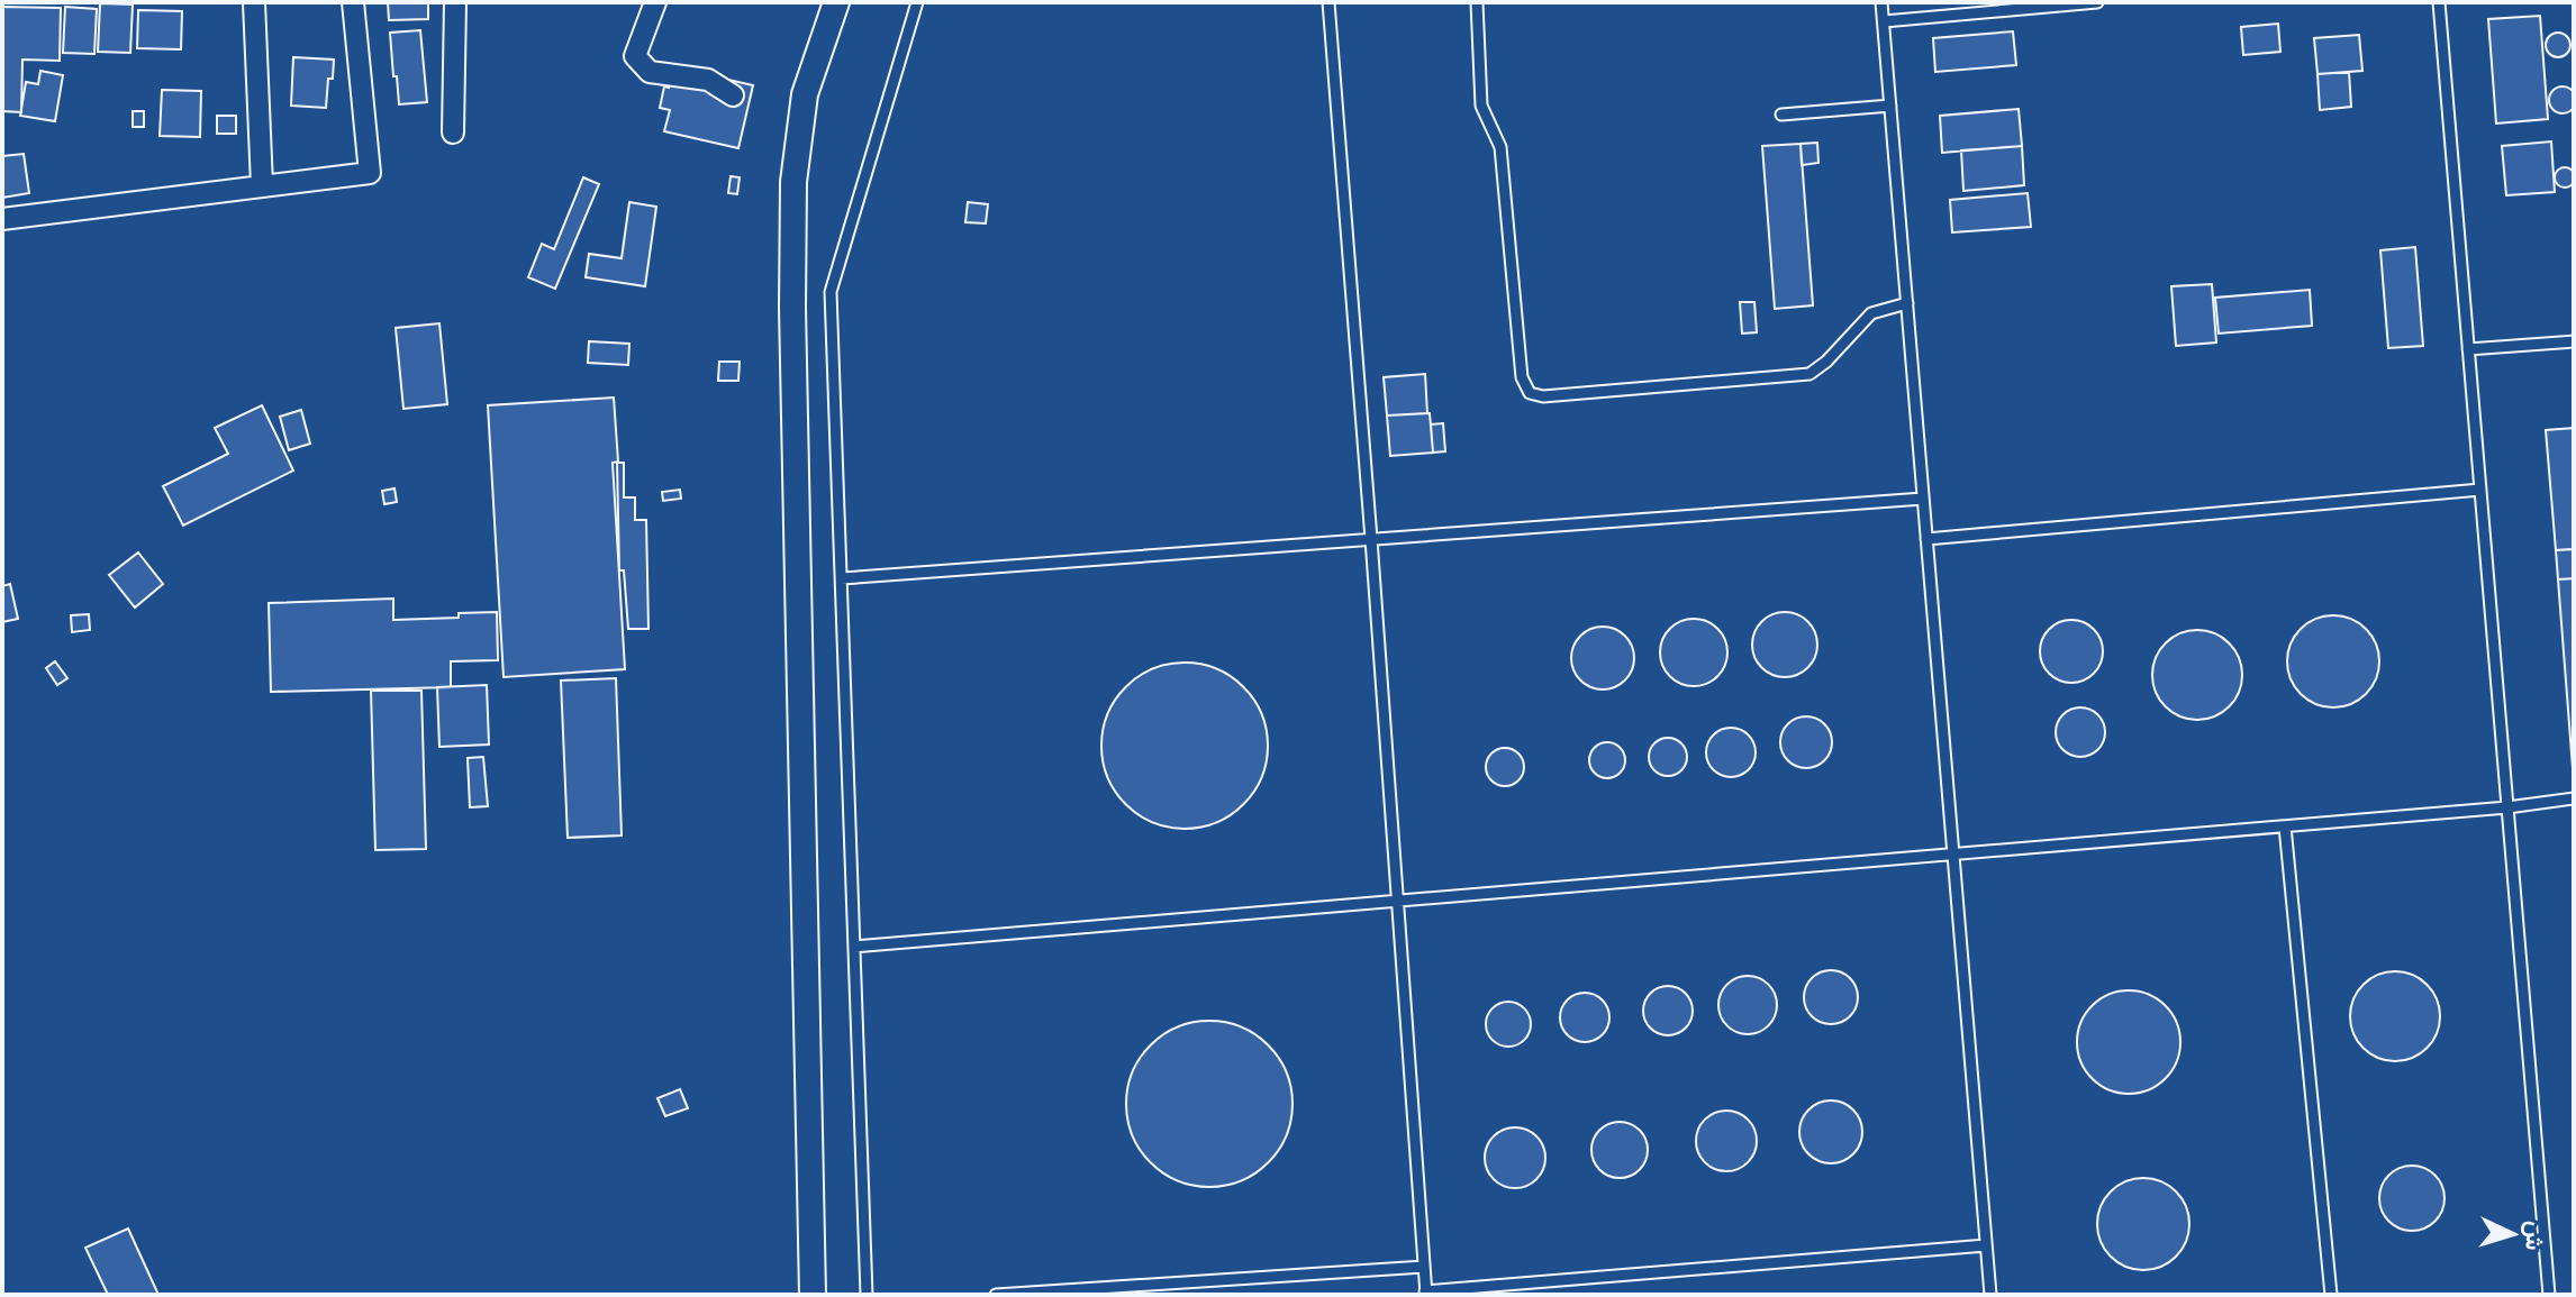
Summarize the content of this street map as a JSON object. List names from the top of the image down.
{
  "north": "right"
}
